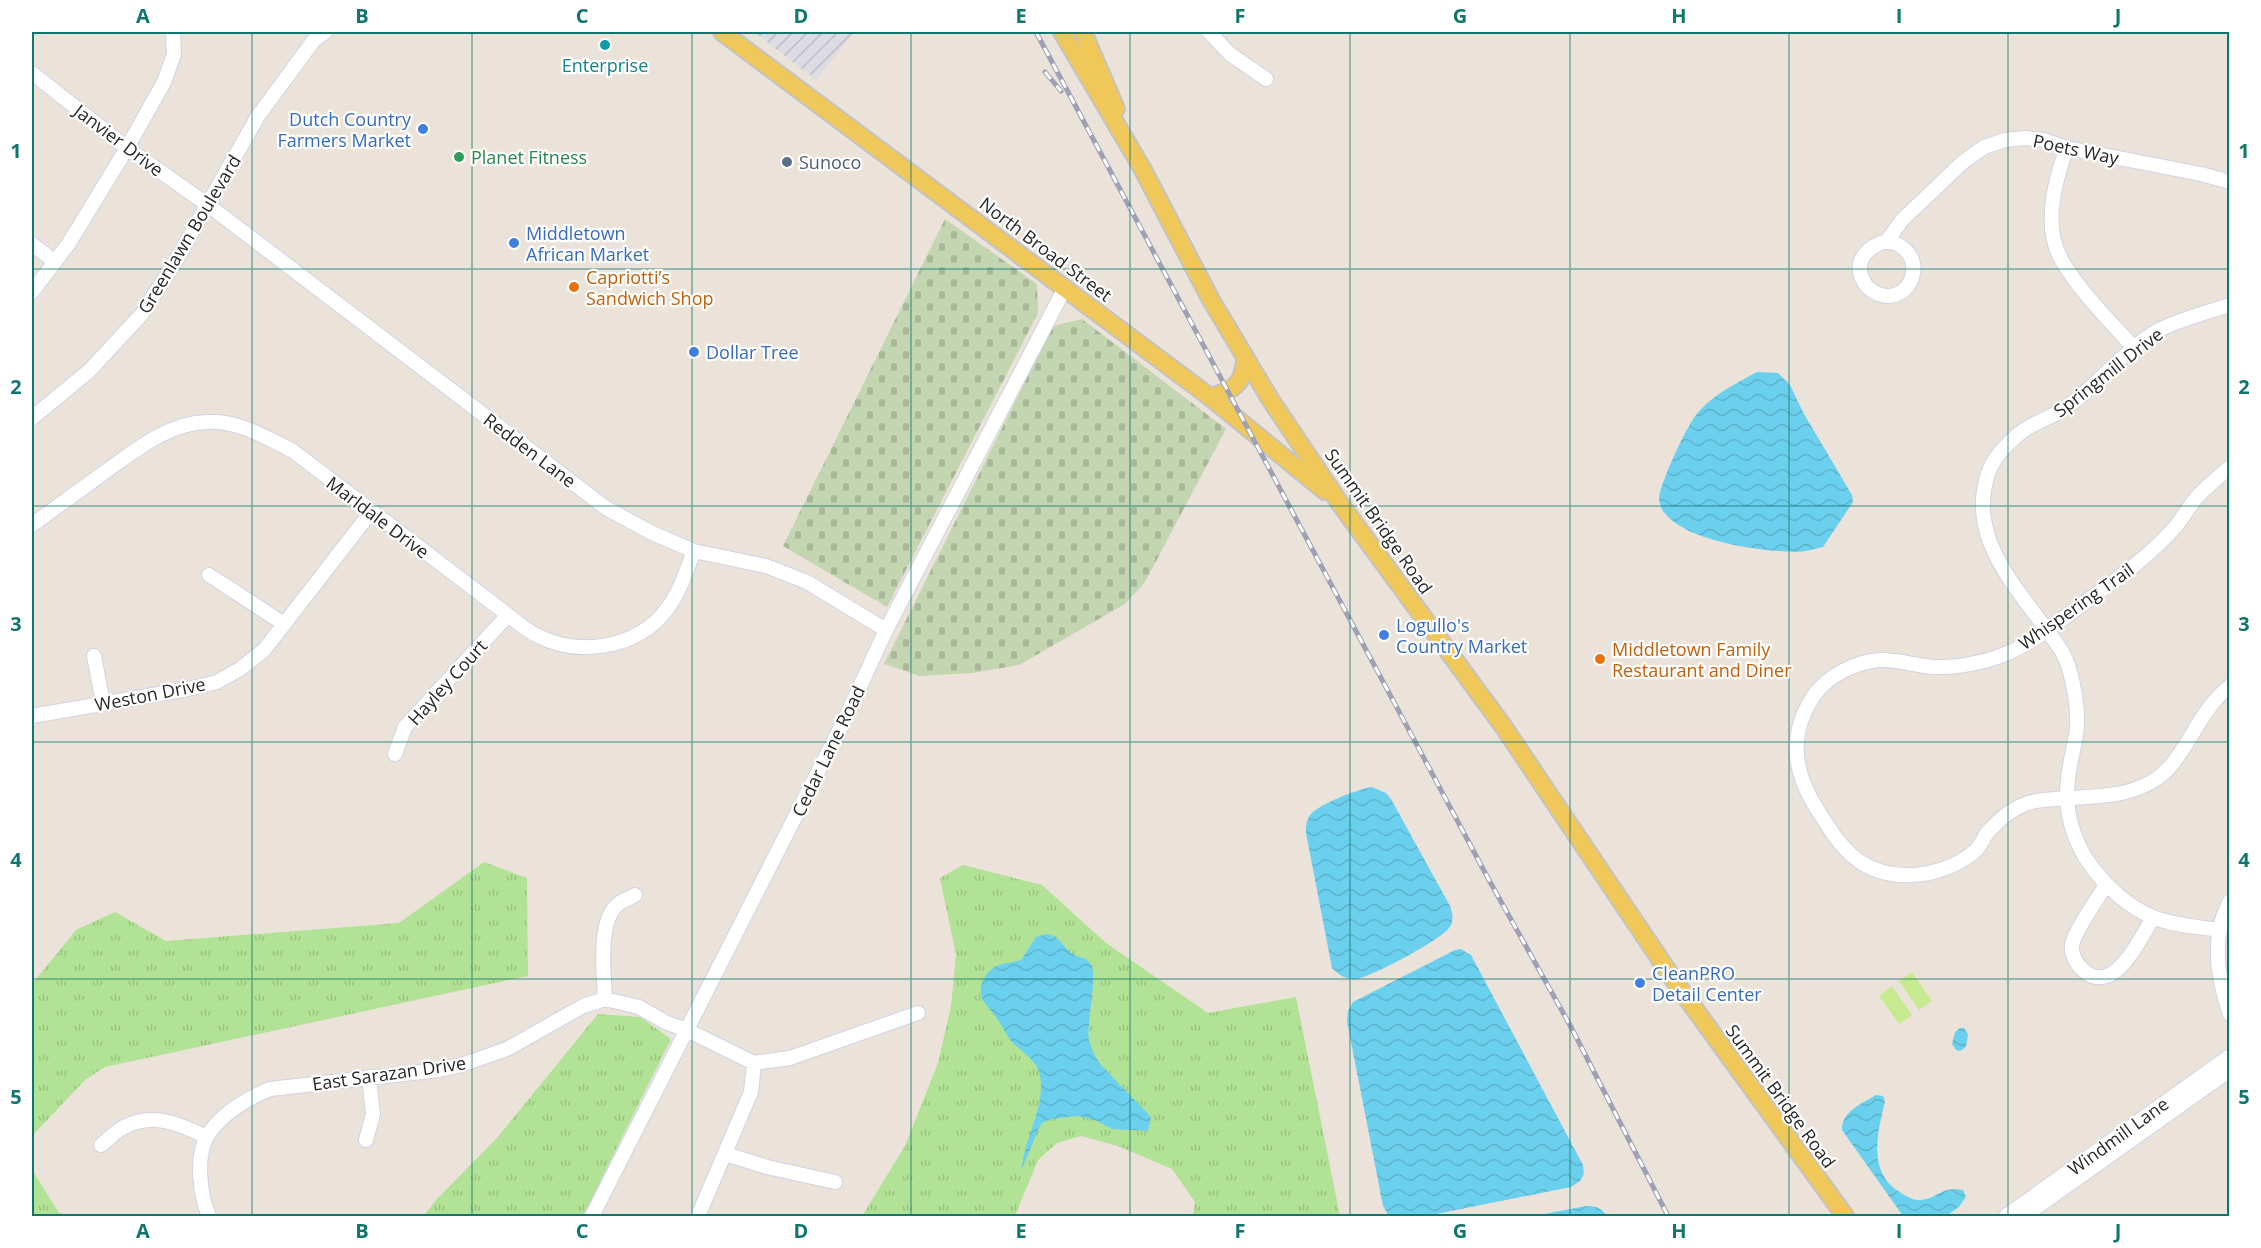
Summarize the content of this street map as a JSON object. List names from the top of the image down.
{
  "streets": {
    "main road": ["North Broad Street", "Summit Bridge Road"],
    "street": [
      "Janvier Drive",
      "Poets Way",
      "Greenlawn Boulevard",
      "Springmill Drive",
      "Redden Lane",
      "Marldale Drive",
      "Whispering Trail",
      "Hayley Court",
      "Weston Drive",
      "Cedar Lane Road",
      "East Sarazan Drive",
      "Windmill Lane"
    ]
  },
  "crossings": [
    ["Janvier Drive", "Greenlawn Boulevard"],
    ["Janvier Drive", "Redden Lane"],
    ["Greenlawn Boulevard", "Redden Lane"],
    ["North Broad Street", "Summit Bridge Road"],
    ["North Broad Street", "Cedar Lane Road"],
    ["Springmill Drive", "Whispering Trail"],
    ["Redden Lane", "Marldale Drive"],
    ["Redden Lane", "Cedar Lane Road"],
    ["Marldale Drive", "Hayley Court"],
    ["Marldale Drive", "Weston Drive"]
  ],
  "places": [
    "Enterprise",
    "Dutch Country Farmers Market",
    "Planet Fitness",
    "Sunoco",
    "Middletown African Market",
    "Capriotti’s Sandwich Shop",
    "Dollar Tree",
    "Logullo's Country Market",
    "Middletown Family Restaurant and Diner",
    "CleanPRO Detail Center"
  ],
  "grid": {
    "columns": [
      "A",
      "B",
      "C",
      "D",
      "E",
      "F",
      "G",
      "H",
      "I",
      "J"
    ],
    "rows": [
      "1",
      "2",
      "3",
      "4",
      "5"
    ]
  }
}
